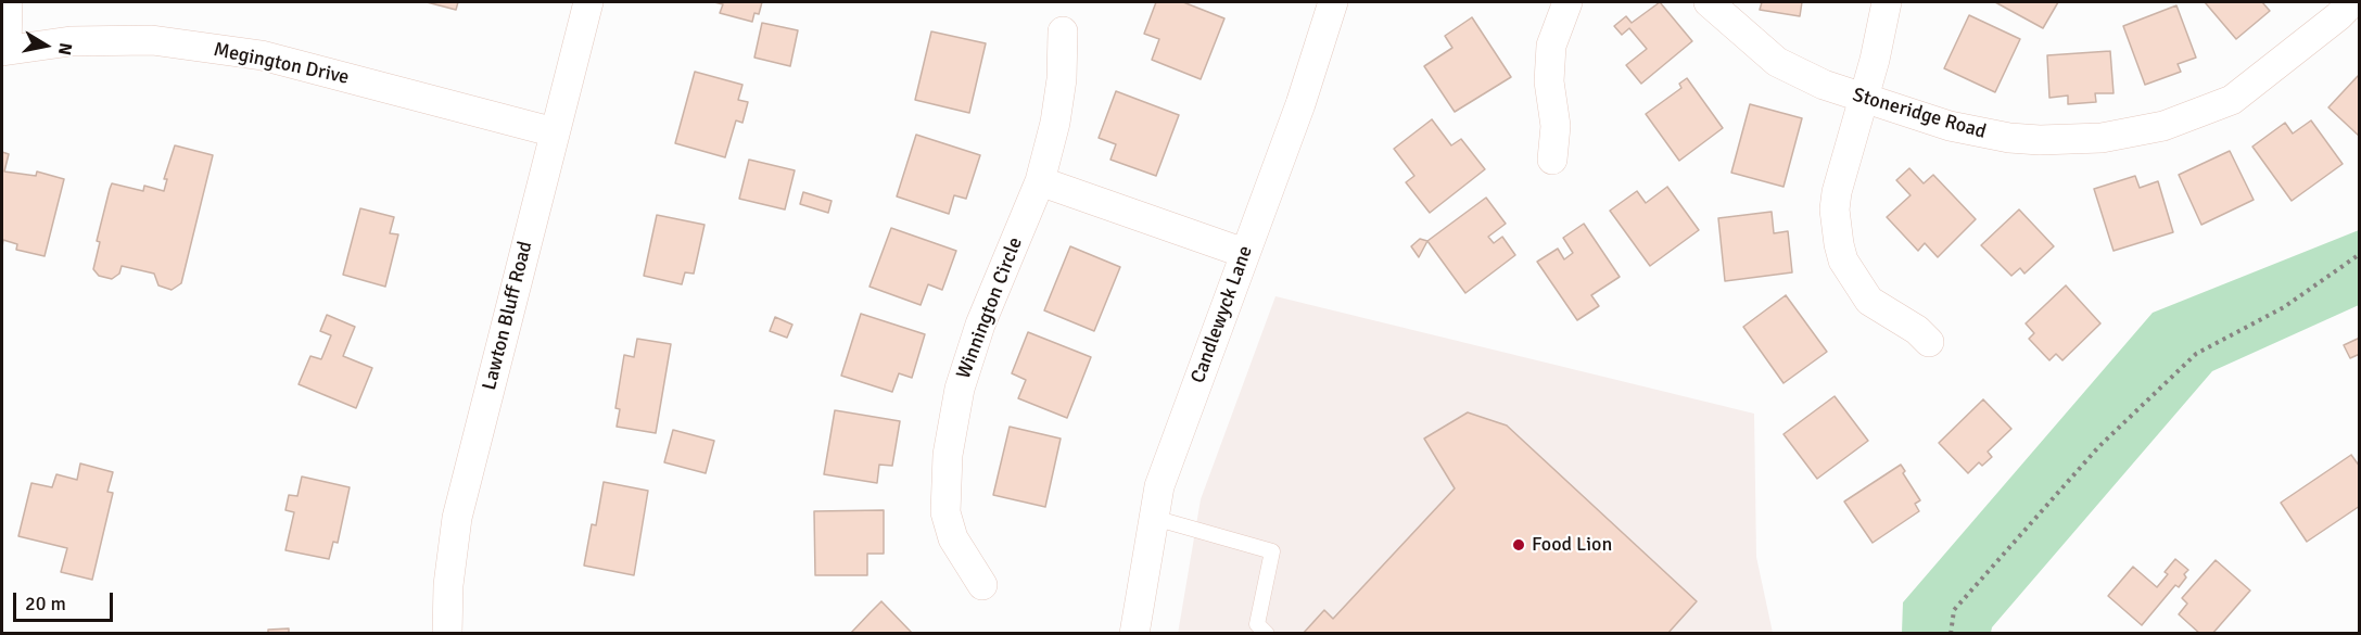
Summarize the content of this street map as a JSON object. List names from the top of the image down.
{
  "streets": {
    "street": [
      "Megington Drive",
      "Stoneridge Road",
      "Winnington Circle",
      "Candlewyck Lane",
      "Lawton Bluff Road"
    ]
  },
  "crossings": [
    ["Megington Drive", "Lawton Bluff Road"]
  ],
  "places": ["Food Lion"],
  "scale_bar": "20 m",
  "north": "right"
}
